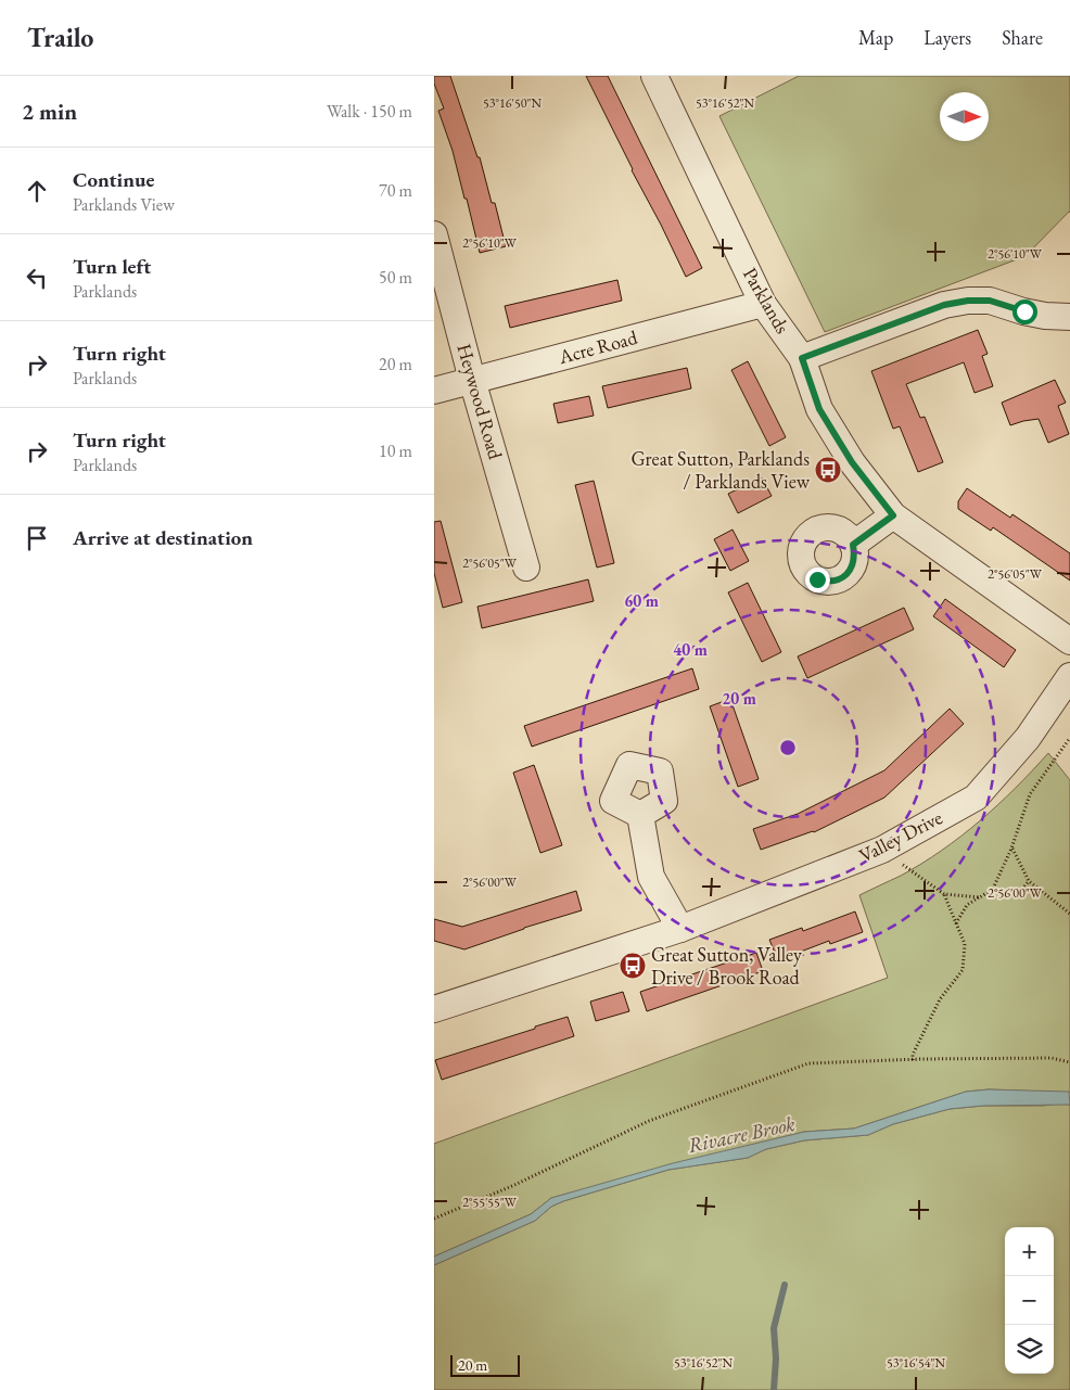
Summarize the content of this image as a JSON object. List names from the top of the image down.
{
  "streets": {
    "street": [
      "Parklands",
      "Acre Road",
      "Heywood Road",
      "Valley Drive"
    ]
  },
  "crossings": [
    ["Parklands", "Acre Road"],
    ["Acre Road", "Heywood Road"]
  ],
  "water": ["Rivacre Brook"],
  "places": {
    "bus stop": ["Great Sutton, Parklands / Parklands View", "Great Sutton, Valley Drive / Brook Road"]
  },
  "scale_bar": "20 m",
  "north": "right",
  "page": {
    "header": "Trailo",
    "nav": ["Map", "Layers", "Share"],
    "heading": ["2 min", "Walk · 150 m"],
    "list": [
      ["Continue", "Parklands View", "70 m"],
      ["Turn left", "Parklands", "50 m"],
      ["Turn right", "Parklands", "20 m"],
      ["Turn right", "Parklands", "10 m"],
      "Arrive at destination"
    ],
    "map_buttons": ["+", "−"],
    "scale": "20 m"
  },
  "coordinates": [
    "53°16'50\"N",
    "53°16'52\"N",
    "2°56'10\"W",
    "2°56'05\"W",
    "2°56'00\"W",
    "2°55'55\"W",
    "53°16'54\"N"
  ],
  "rings": ["60 m", "40 m", "20 m"]
}
